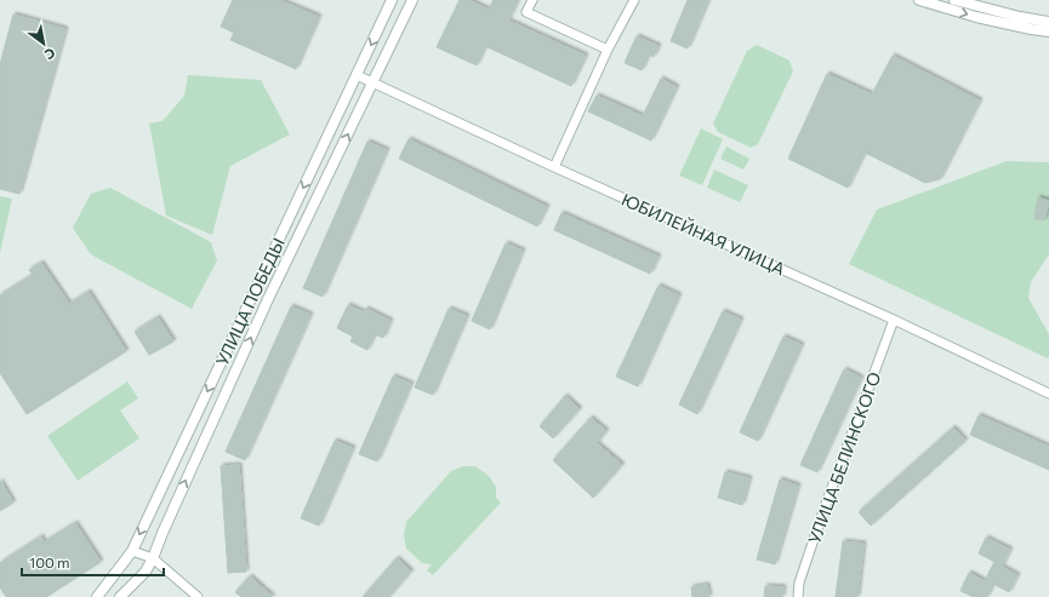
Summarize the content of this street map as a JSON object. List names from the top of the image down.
{
  "streets": {
    "street": ["ЮБИЛЕЙНАЯ УЛИЦА", "УЛИЦА ПОБЕДЫ", "УЛИЦА БЕЛИНСКОГО"]
  },
  "crossings": [
    ["ЮБИЛЕЙНАЯ УЛИЦА", "УЛИЦА ПОБЕДЫ"],
    ["ЮБИЛЕЙНАЯ УЛИЦА", "УЛИЦА БЕЛИНСКОГО"]
  ],
  "scale_bar": "100 m",
  "north": "bottom right"
}
